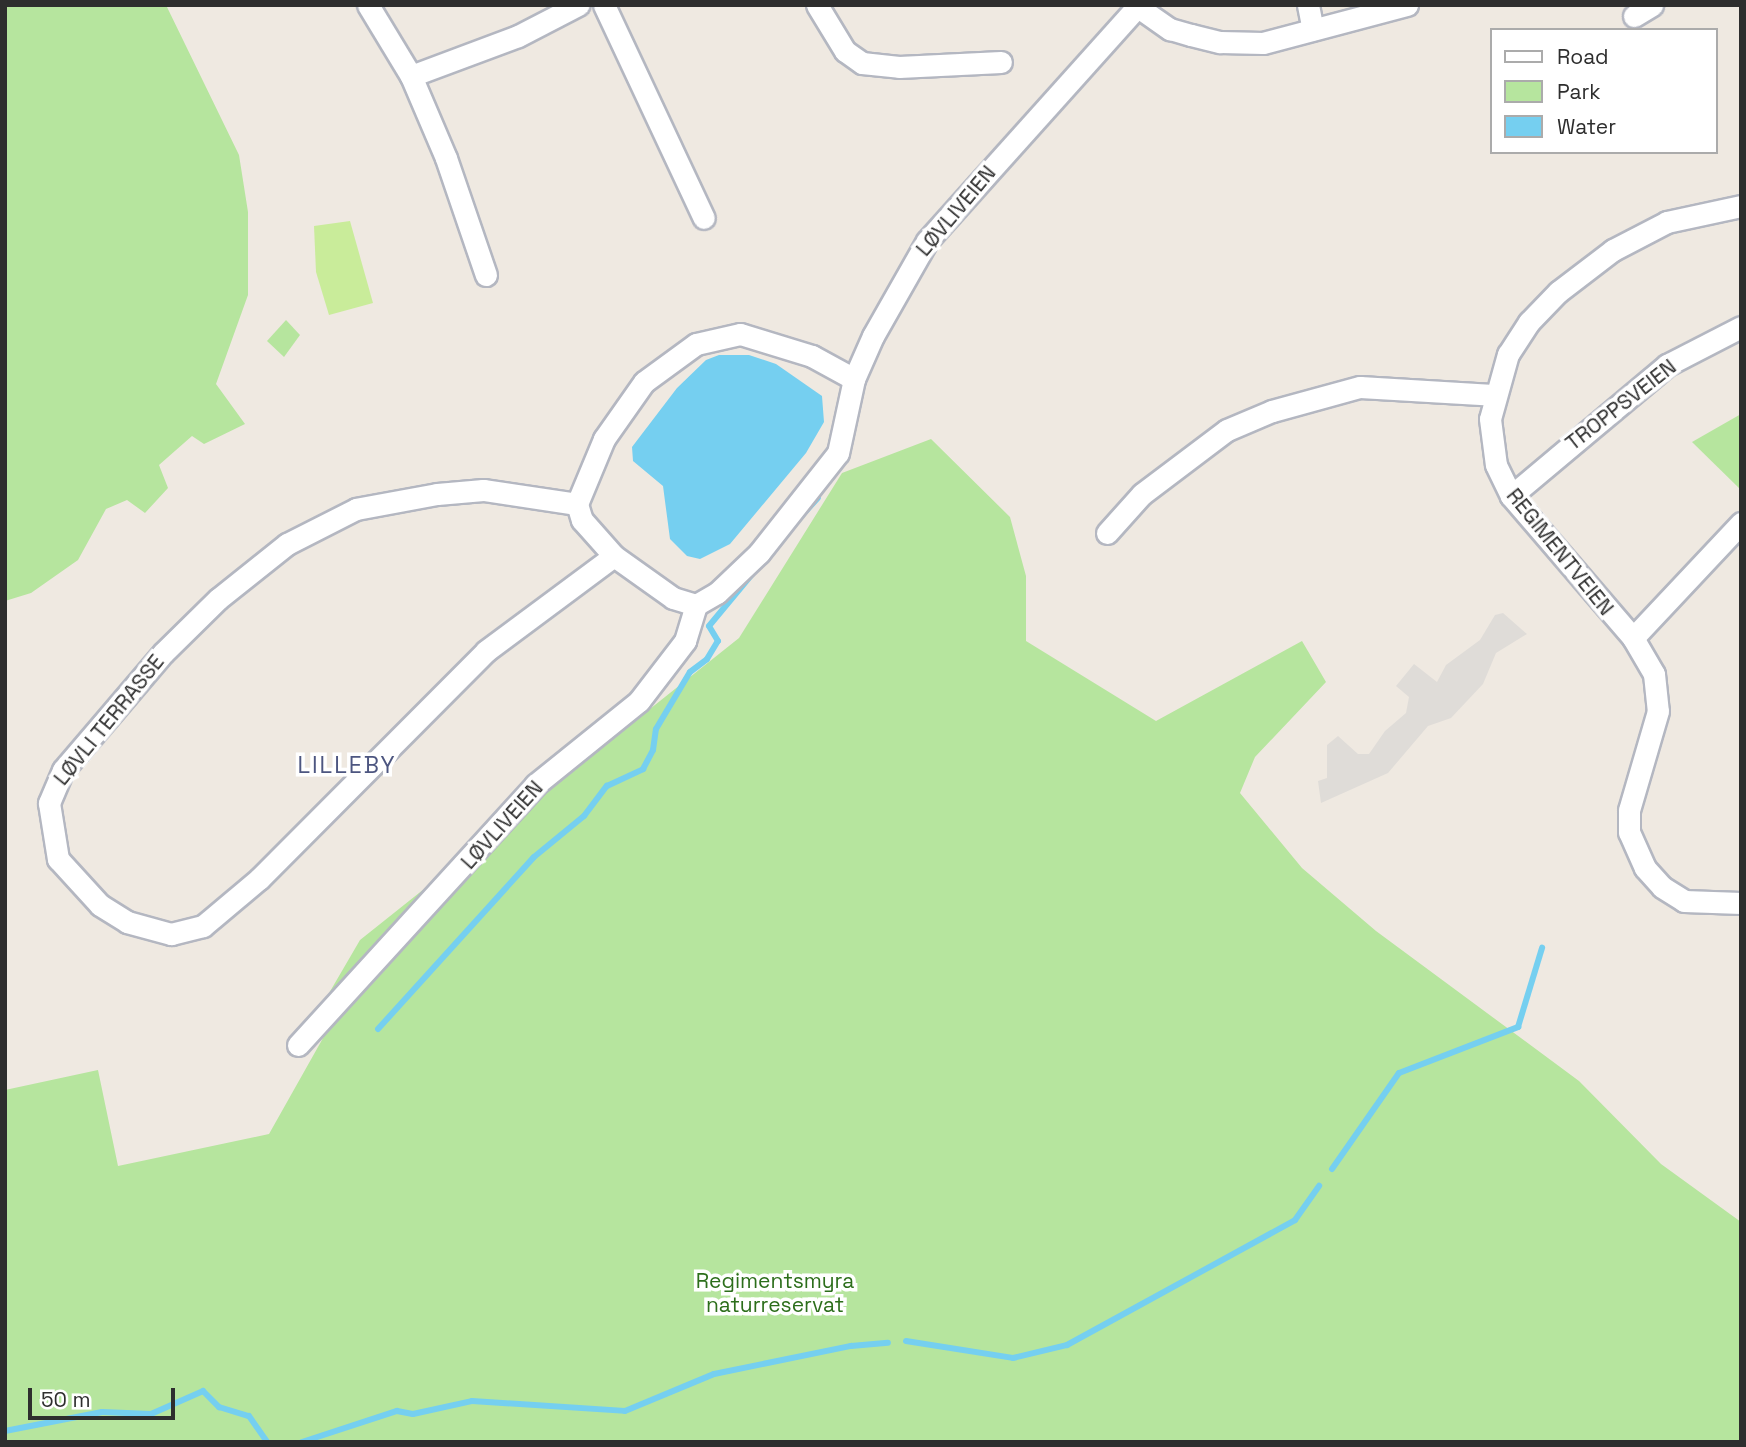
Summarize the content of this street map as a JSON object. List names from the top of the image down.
{
  "streets": {
    "street": [
      "LØVLIVEIEN",
      "TROPPSVEIEN",
      "REGIMENTVEIEN",
      "LØVLI TERRASSE"
    ]
  },
  "crossings": [
    ["TROPPSVEIEN", "REGIMENTVEIEN"]
  ],
  "districts": ["LILLEBY"],
  "parks": ["Regimentsmyra naturreservat"],
  "legend": ["Road", "Park", "Water"],
  "scale_bar": "50 m"
}
